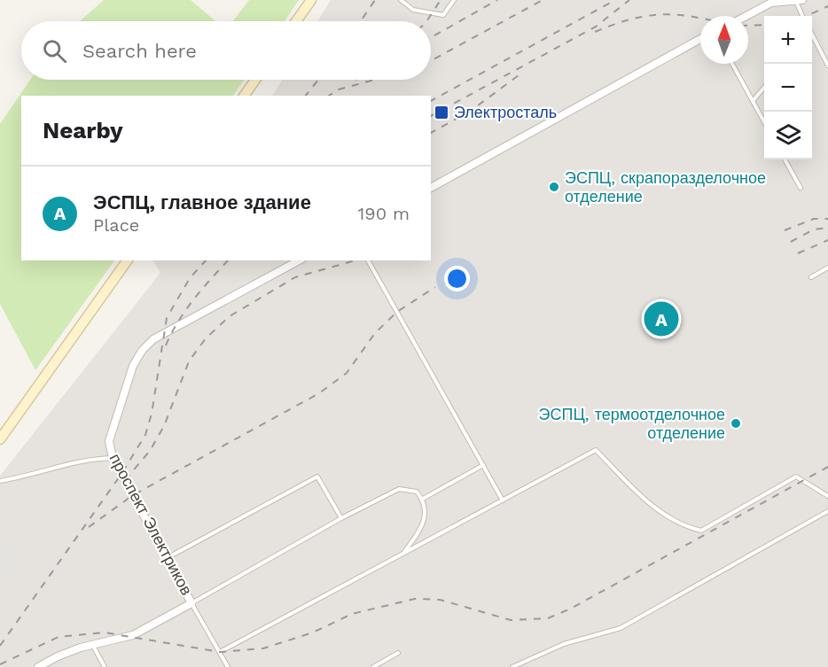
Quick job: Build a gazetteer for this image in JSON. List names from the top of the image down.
{
  "streets": {
    "street": ["проспект Электриков"]
  },
  "places": {
    "transit": ["Электросталь"],
    "other": ["ЭСПЦ, скрапоразделочное отделение", "ЭСПЦ, термоотделочное отделение"]
  },
  "north": "top",
  "page": {
    "map_buttons": ["+", "−"],
    "search": "Search here",
    "heading": "Nearby",
    "list": [
      {
        "mark": "A",
        "name": "ЭСПЦ, главное здание",
        "note": "Place",
        "value": "190 m"
      }
    ],
    "pins": "A"
  }
}
